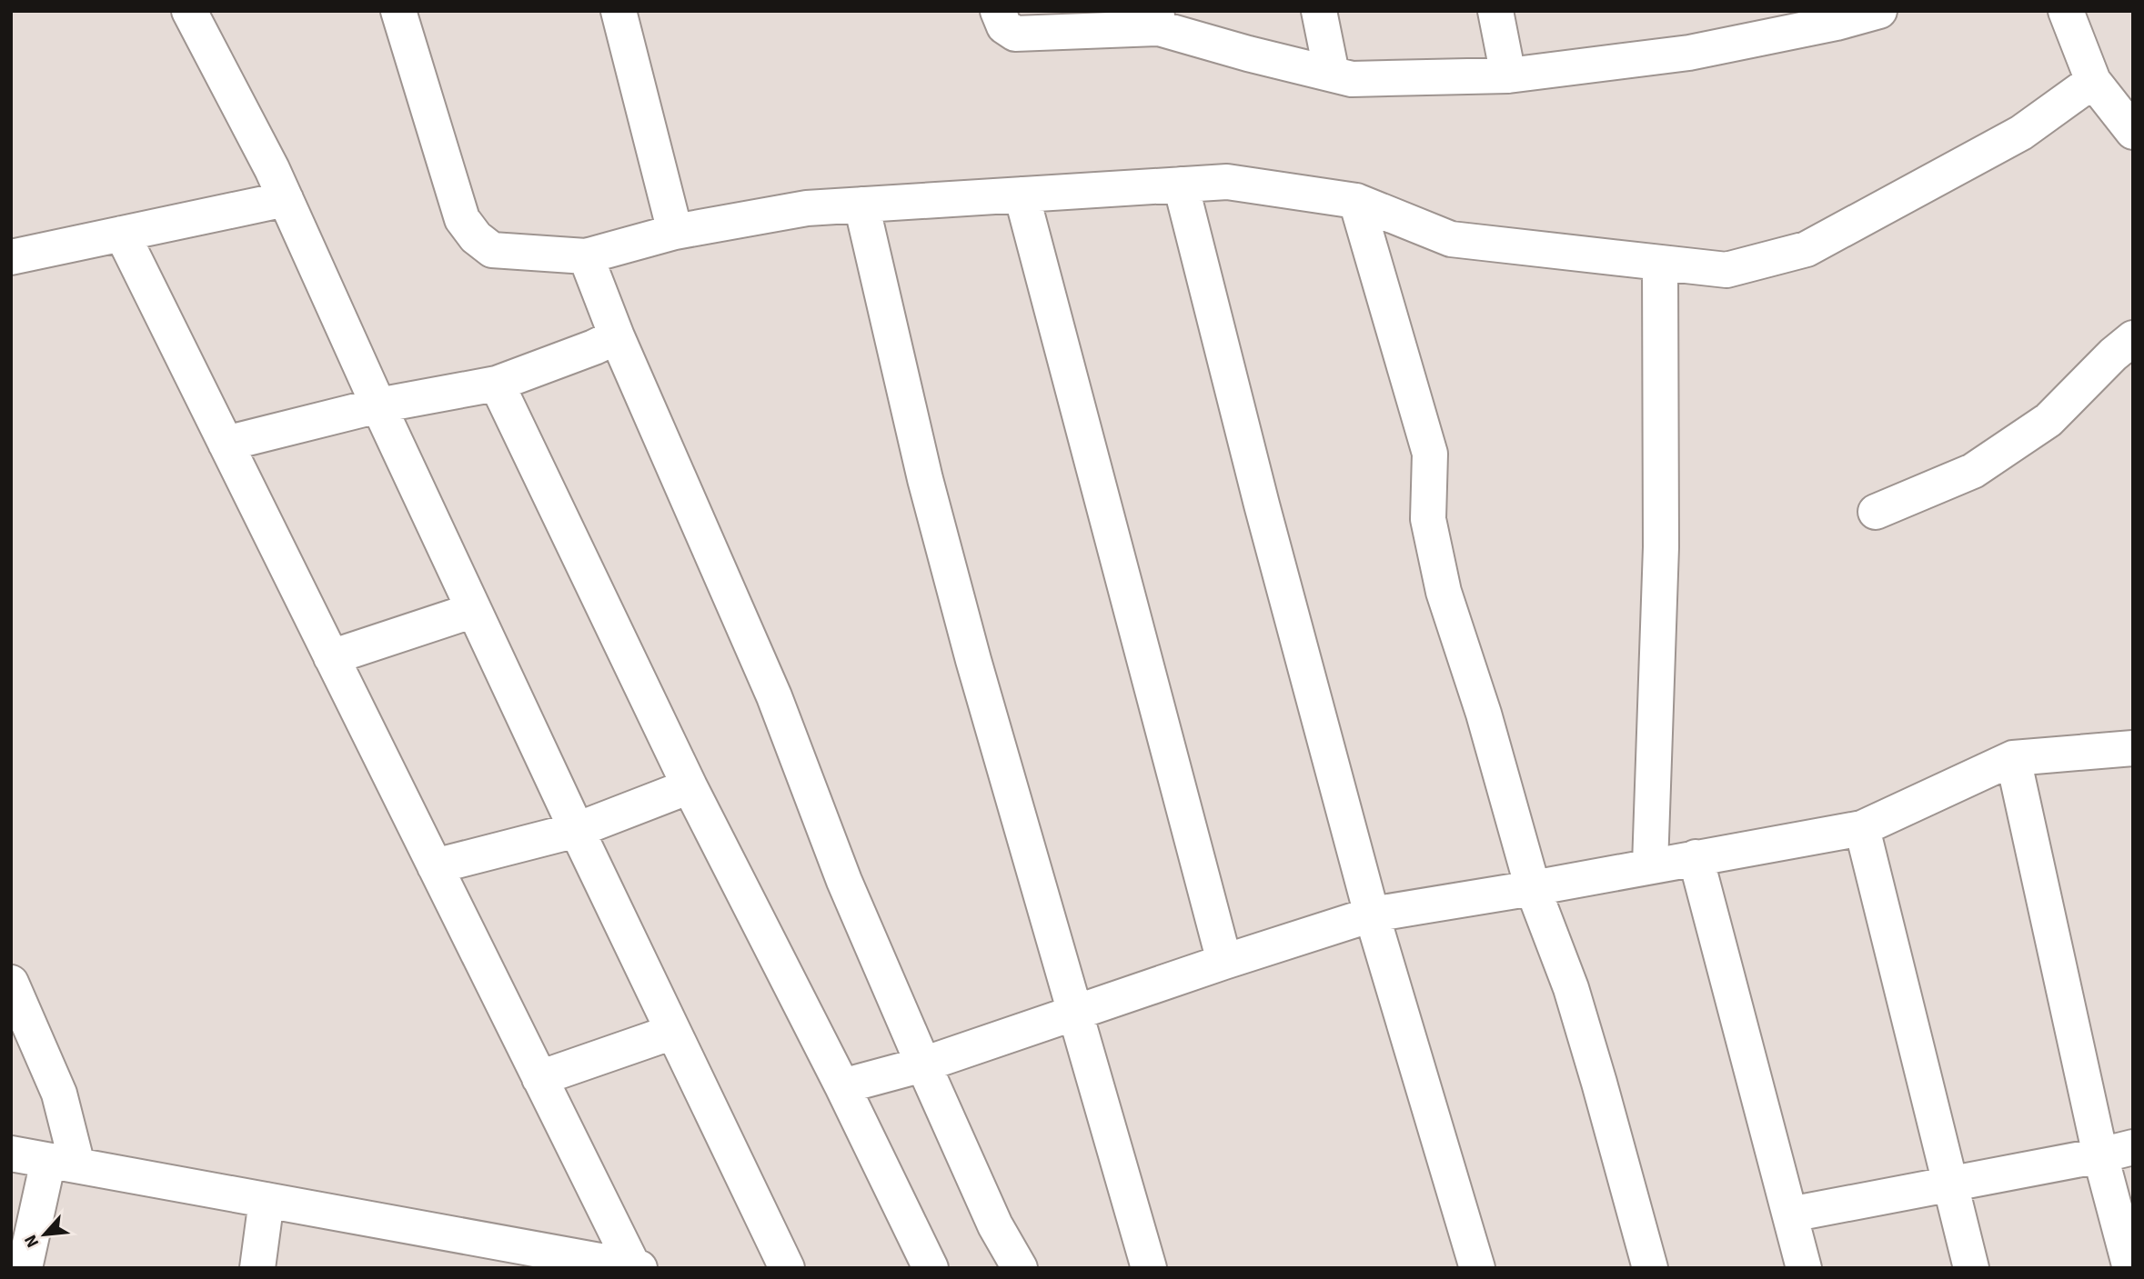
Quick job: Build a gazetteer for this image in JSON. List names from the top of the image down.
{
  "north": "bottom left"
}
